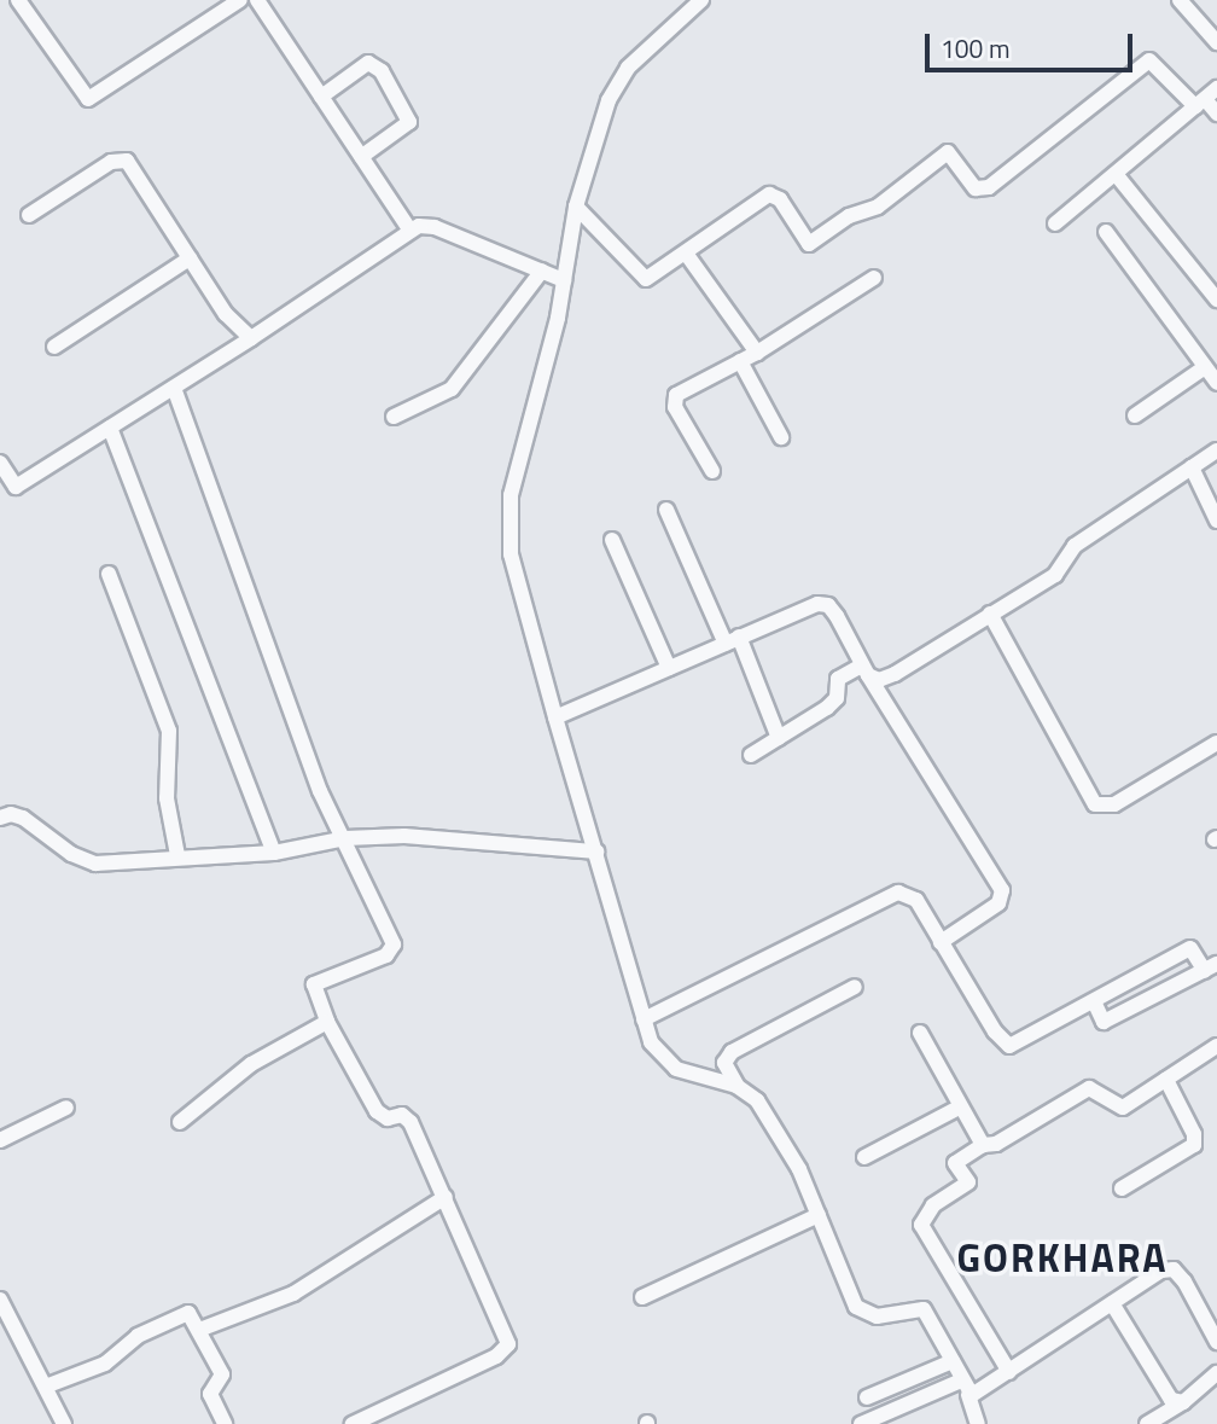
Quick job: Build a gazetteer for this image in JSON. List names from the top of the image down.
{
  "districts": ["GORKHARA"],
  "scale_bar": "100 m"
}
